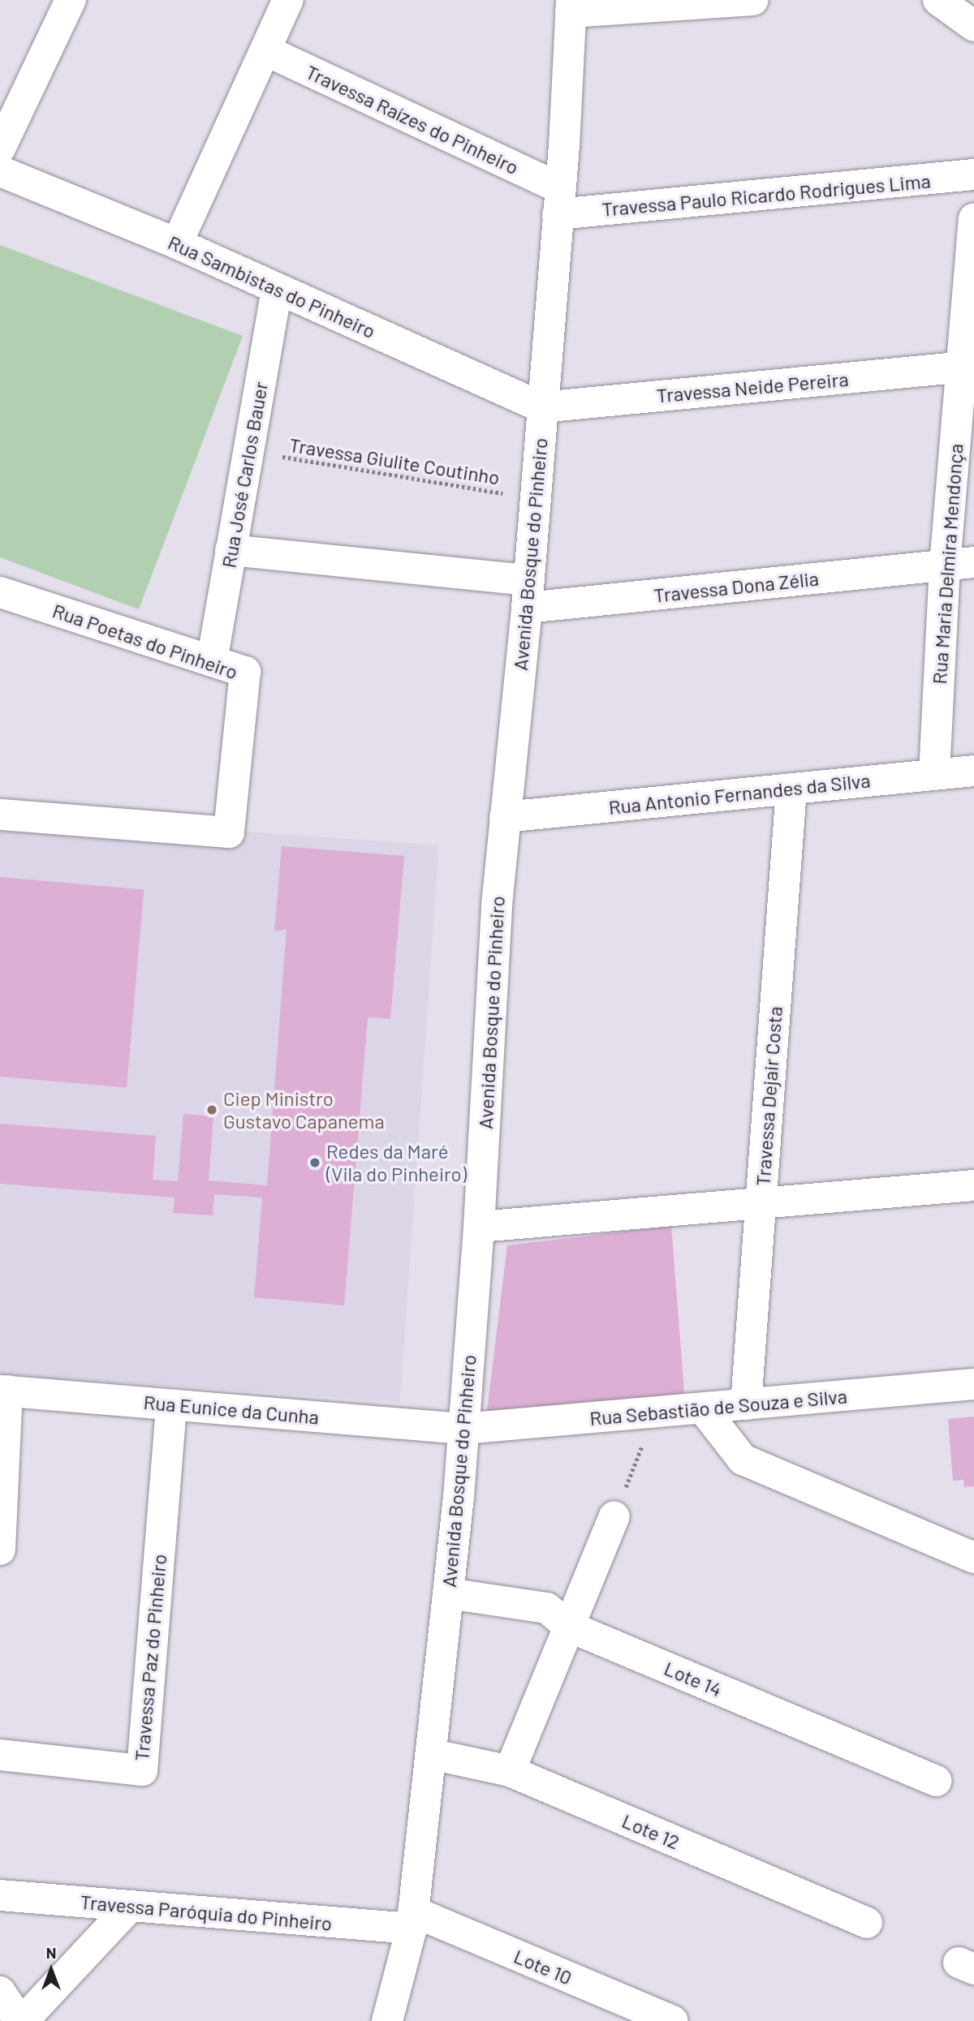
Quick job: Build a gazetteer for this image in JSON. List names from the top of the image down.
{
  "streets": {
    "street": [
      "Travessa Raízes do Pinheiro",
      "Travessa Paulo Ricardo Rodrigues Lima",
      "Rua Sambistas do Pinheiro",
      "Travessa Neide Pereira",
      "Rua José Carlos Bauer",
      "Avenida Bosque do Pinheiro",
      "Rua Maria Delmira Mendonça",
      "Travessa Dona Zélia",
      "Rua Poetas do Pinheiro",
      "Rua Antonio Fernandes da Silva",
      "Travessa Dejair Costa",
      "Rua Sebastião de Souza e Silva",
      "Rua Eunice da Cunha",
      "Travessa Paz do Pinheiro",
      "Lote 14",
      "Lote 12",
      "Travessa Paróquia do Pinheiro",
      "Lote 10"
    ],
    "path": ["Travessa Giulite Coutinho"]
  },
  "crossings": [
    ["Travessa Raízes do Pinheiro", "Travessa Paulo Ricardo Rodrigues Lima"],
    ["Travessa Raízes do Pinheiro", "Avenida Bosque do Pinheiro"],
    ["Travessa Paulo Ricardo Rodrigues Lima", "Avenida Bosque do Pinheiro"],
    ["Rua Sambistas do Pinheiro", "Travessa Neide Pereira"],
    ["Rua Sambistas do Pinheiro", "Rua José Carlos Bauer"],
    ["Rua Sambistas do Pinheiro", "Avenida Bosque do Pinheiro"],
    ["Travessa Neide Pereira", "Avenida Bosque do Pinheiro"],
    ["Travessa Neide Pereira", "Rua Maria Delmira Mendonça"],
    ["Travessa Giulite Coutinho", "Rua José Carlos Bauer"],
    ["Travessa Giulite Coutinho", "Avenida Bosque do Pinheiro"],
    ["Rua José Carlos Bauer", "Travessa Dona Zélia"],
    ["Rua José Carlos Bauer", "Rua Poetas do Pinheiro"],
    ["Avenida Bosque do Pinheiro", "Travessa Dona Zélia"],
    ["Avenida Bosque do Pinheiro", "Rua Antonio Fernandes da Silva"],
    ["Avenida Bosque do Pinheiro", "Rua Sebastião de Souza e Silva"],
    ["Avenida Bosque do Pinheiro", "Rua Eunice da Cunha"],
    ["Avenida Bosque do Pinheiro", "Lote 14"],
    ["Avenida Bosque do Pinheiro", "Lote 12"],
    ["Avenida Bosque do Pinheiro", "Travessa Paróquia do Pinheiro"],
    ["Avenida Bosque do Pinheiro", "Lote 10"],
    ["Rua Maria Delmira Mendonça", "Travessa Dona Zélia"],
    ["Rua Maria Delmira Mendonça", "Rua Antonio Fernandes da Silva"],
    ["Rua Antonio Fernandes da Silva", "Travessa Dejair Costa"],
    ["Travessa Dejair Costa", "Rua Sebastião de Souza e Silva"],
    ["Rua Sebastião de Souza e Silva", "Rua Eunice da Cunha"],
    ["Rua Eunice da Cunha", "Travessa Paz do Pinheiro"],
    ["Travessa Paróquia do Pinheiro", "Lote 10"]
  ],
  "places": ["Ciep Ministro Gustavo Capanema", "Redes da Maré (Vila do Pinheiro)"],
  "north": "top"
}
